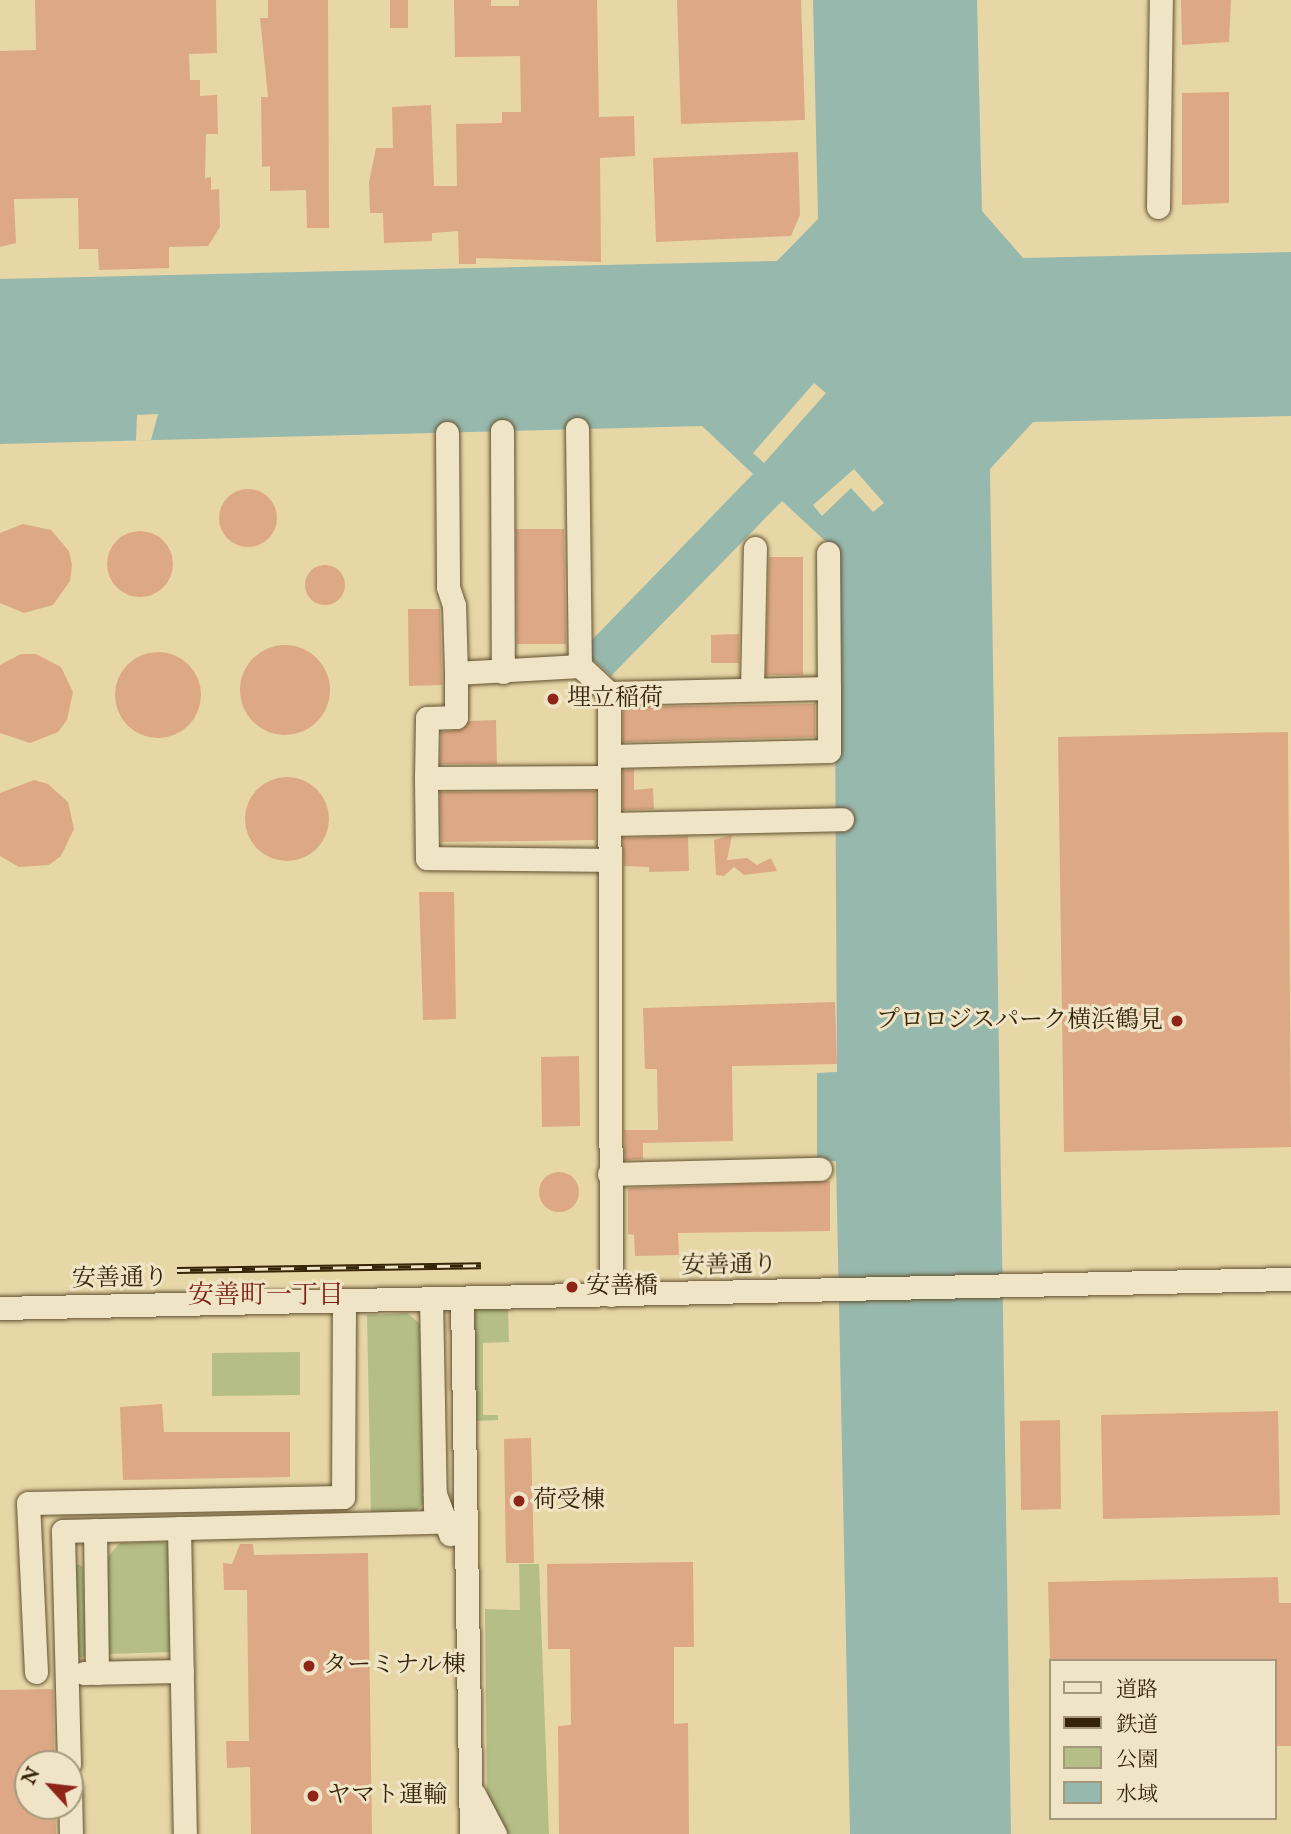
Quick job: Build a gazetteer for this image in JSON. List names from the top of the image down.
{
  "streets": {
    "street": ["安善通り"]
  },
  "districts": ["安善町一丁目"],
  "places": [
    "埋立稲荷",
    "プロロジスパーク横浜鶴見",
    "安善橋",
    "荷受棟",
    "ターミナル棟",
    "ヤマト運輸"
  ],
  "legend": [
    "道路",
    "鉄道",
    "公園",
    "水域"
  ],
  "north": "top left"
}
